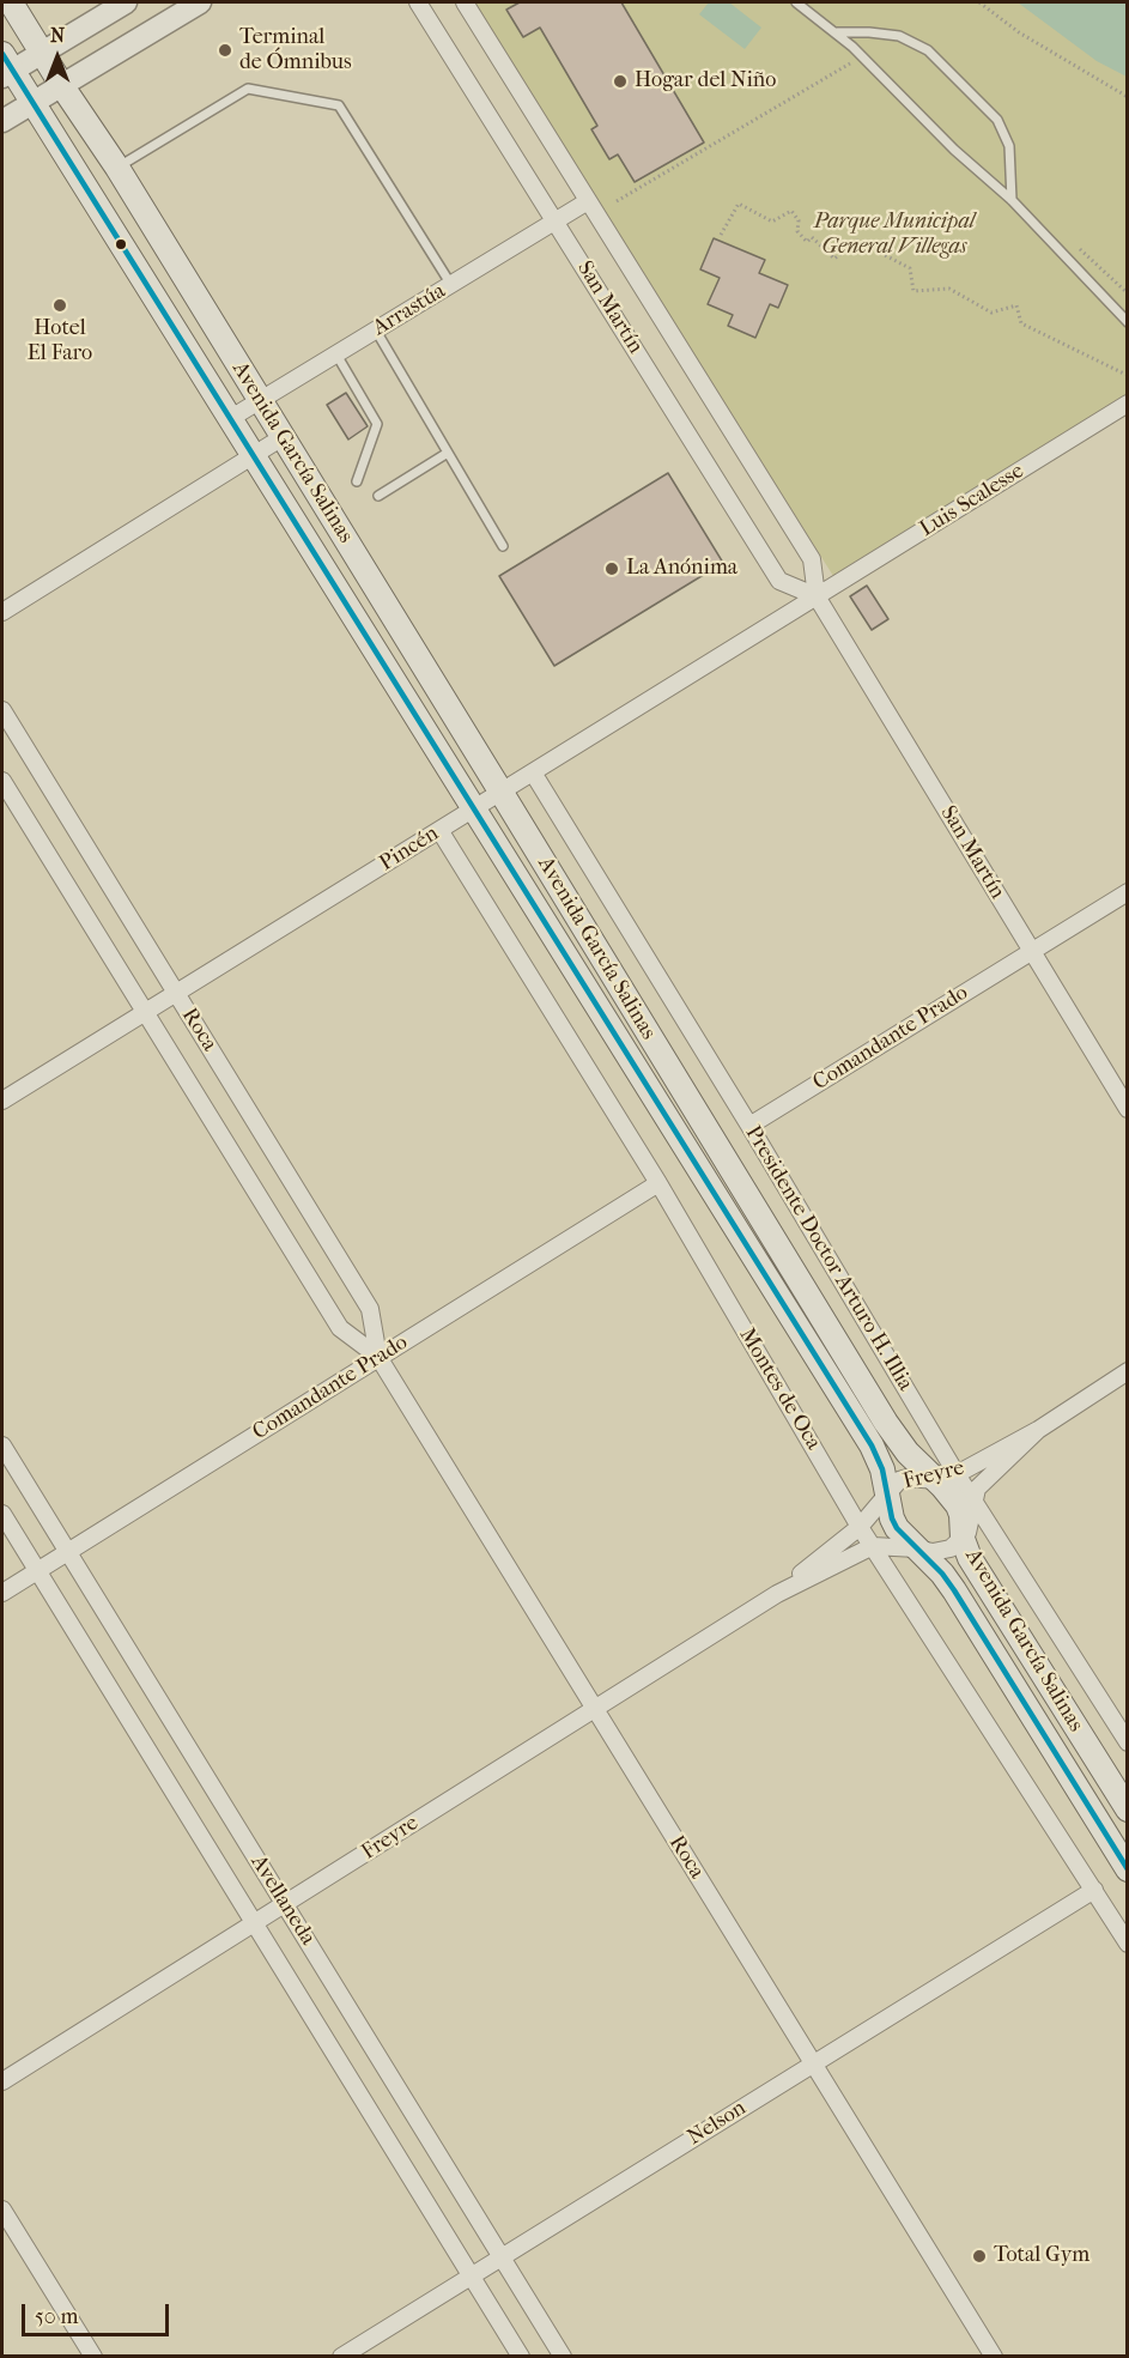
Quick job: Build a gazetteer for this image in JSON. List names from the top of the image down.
{
  "streets": {
    "main road": ["Avenida García Salinas"],
    "street": [
      "San Martín",
      "Arrastúa",
      "Luis Scalesse",
      "Pincén",
      "Roca",
      "Comandante Prado",
      "Presidente Doctor Arturo H. Illia",
      "Montes de Oca",
      "Freyre",
      "Avellaneda",
      "Nelson"
    ]
  },
  "crossings": [
    ["San Martín", "Arrastúa"],
    ["San Martín", "Luis Scalesse"],
    ["San Martín", "Pincén"],
    ["San Martín", "Comandante Prado"],
    ["Arrastúa", "Avenida García Salinas"],
    ["Avenida García Salinas", "Pincén"],
    ["Avenida García Salinas", "Presidente Doctor Arturo H. Illia"],
    ["Avenida García Salinas", "Freyre"],
    ["Luis Scalesse", "Pincén"],
    ["Pincén", "Roca"],
    ["Pincén", "Presidente Doctor Arturo H. Illia"],
    ["Pincén", "Montes de Oca"],
    ["Roca", "Comandante Prado"],
    ["Roca", "Freyre"],
    ["Roca", "Nelson"],
    ["Comandante Prado", "Presidente Doctor Arturo H. Illia"],
    ["Comandante Prado", "Montes de Oca"],
    ["Comandante Prado", "Avellaneda"],
    ["Presidente Doctor Arturo H. Illia", "Freyre"],
    ["Montes de Oca", "Freyre"],
    ["Montes de Oca", "Nelson"],
    ["Freyre", "Avellaneda"],
    ["Avellaneda", "Nelson"]
  ],
  "parks": ["Parque Municipal General Villegas"],
  "places": [
    "Terminal de Ómnibus",
    "Hogar del Niño",
    "Hotel El Faro",
    "La Anónima",
    "Total Gym"
  ],
  "scale_bar": "50 m",
  "north": "top"
}
